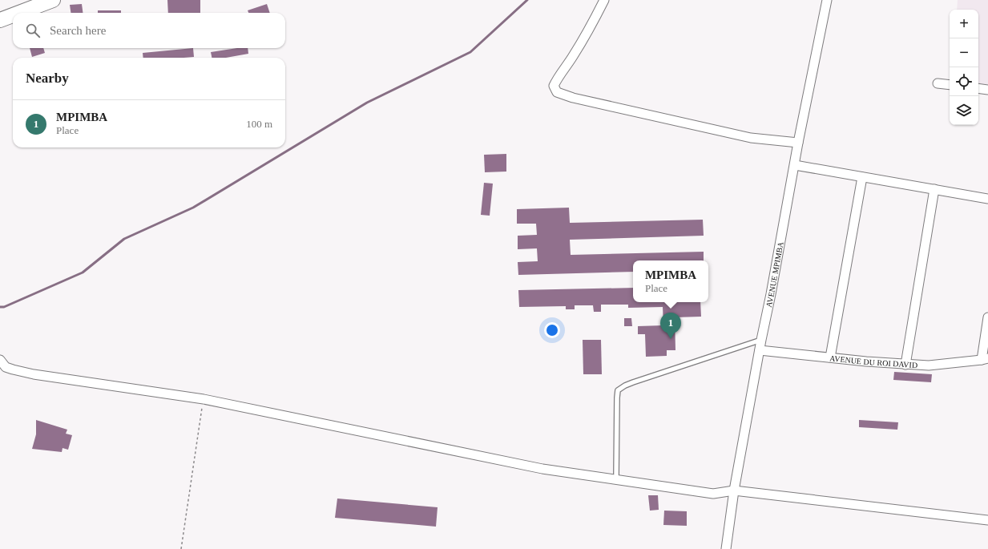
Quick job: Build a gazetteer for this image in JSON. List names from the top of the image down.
{
  "streets": {
    "street": ["AVENUE MPIMBA", "AVENUE DU ROI DAVID"]
  },
  "crossings": [
    ["AVENUE MPIMBA", "AVENUE DU ROI DAVID"]
  ],
  "page": {
    "map_buttons": ["+", "−"],
    "search": "Search here",
    "heading": "Nearby",
    "list": [
      {
        "mark": "1",
        "name": "MPIMBA",
        "note": "Place",
        "value": "100 m"
      }
    ],
    "popup": ["MPIMBA", "Place"],
    "pins": "1"
  }
}
